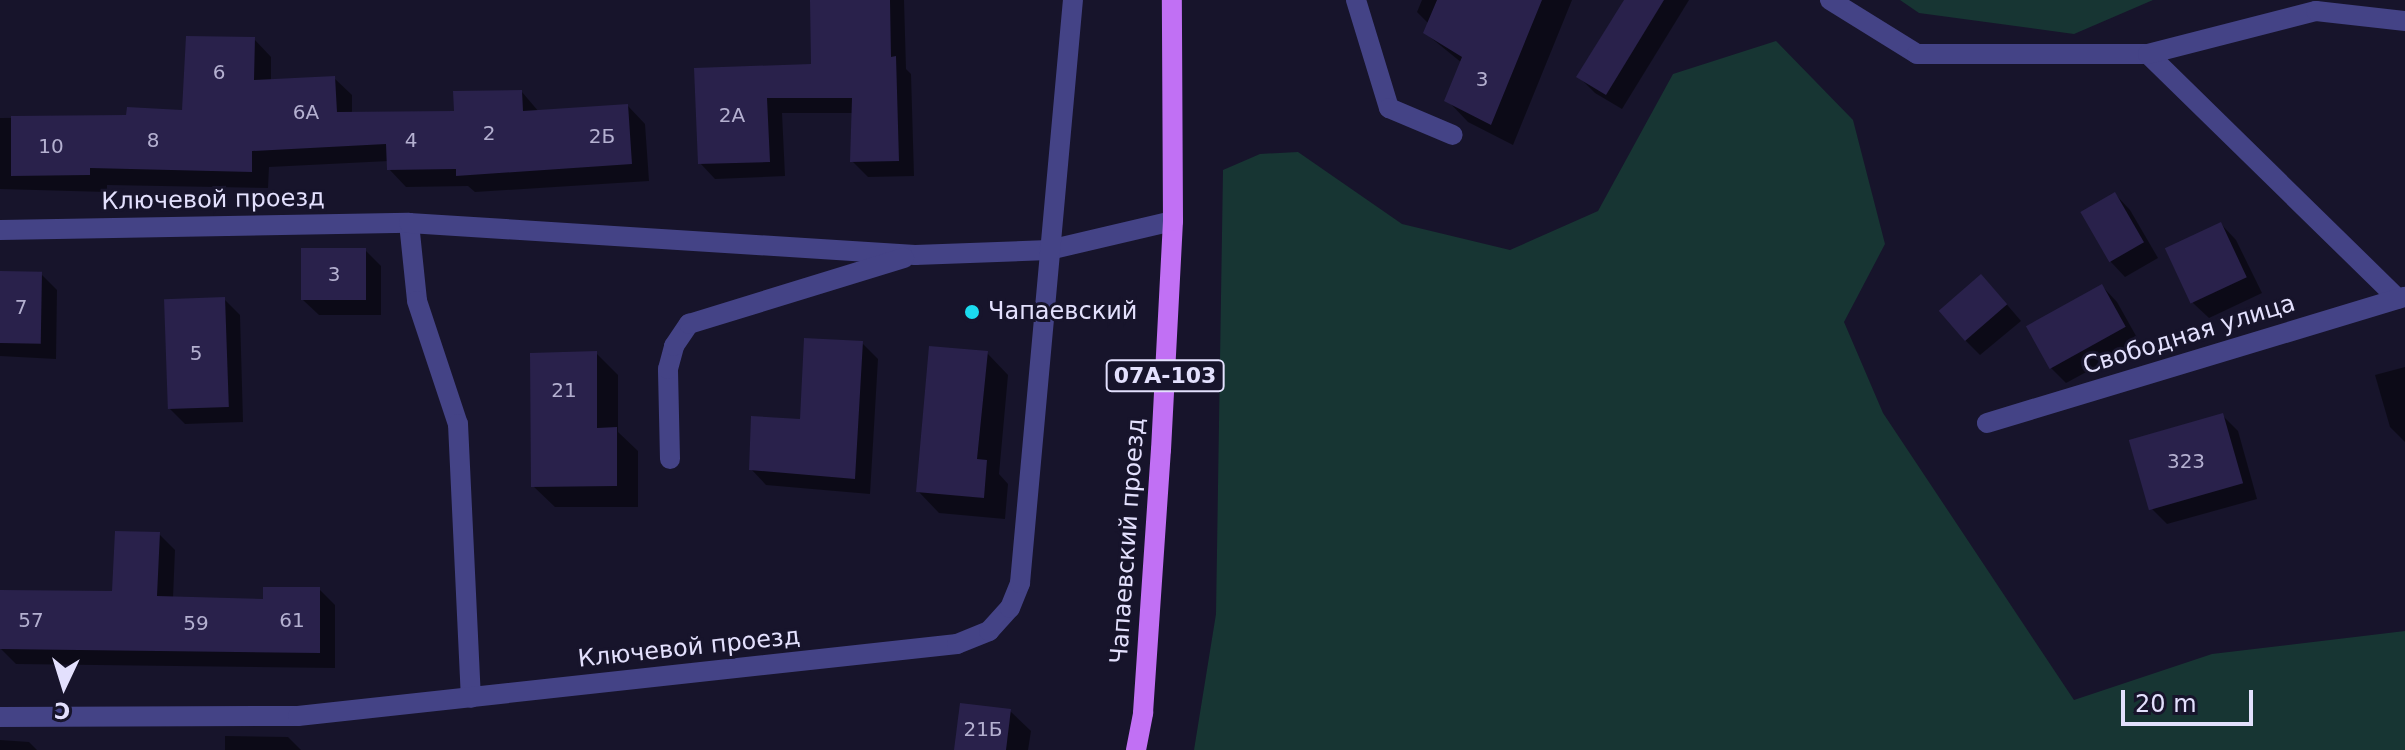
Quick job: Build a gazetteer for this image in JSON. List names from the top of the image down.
{
  "streets": {
    "main road": ["07А-103", "Чапаевский проезд"],
    "street": ["Ключевой проезд", "Свободная улица"]
  },
  "crossings": [
    ["Ключевой проезд", "Чапаевский проезд"]
  ],
  "places": ["Чапаевский"],
  "house_numbers": [
    "6",
    "3",
    "6А",
    "2А",
    "2",
    "2Б",
    "8",
    "4",
    "10",
    "3",
    "7",
    "5",
    "21",
    "323",
    "57",
    "61",
    "59",
    "21Б"
  ],
  "scale_bar": "20 m",
  "north": "bottom"
}
